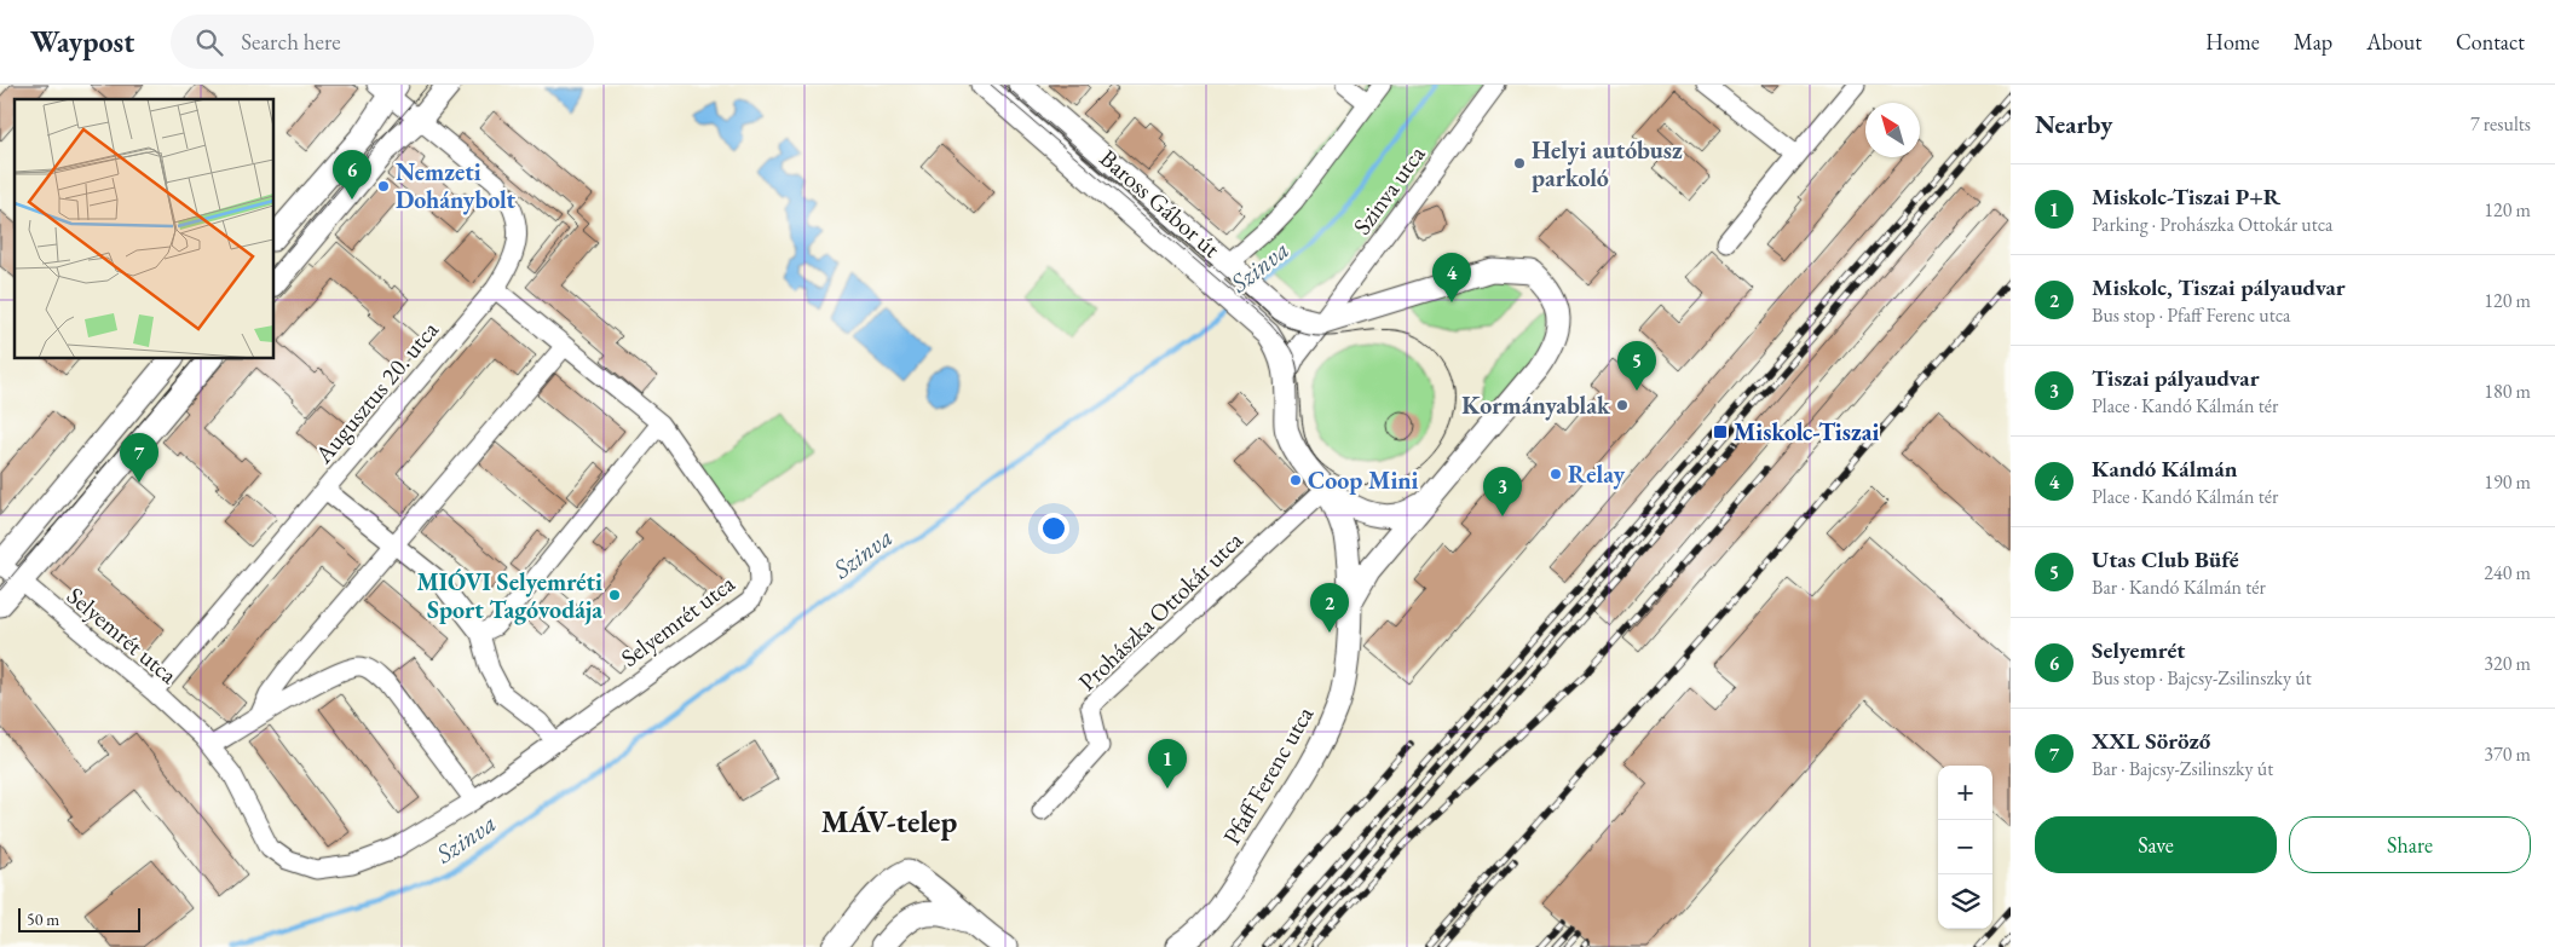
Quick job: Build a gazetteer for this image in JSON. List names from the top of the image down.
{
  "streets": {
    "street": [
      "Szinva utca",
      "Baross Gábor út",
      "Augusztus 20. utca",
      "Prohászka Ottokár utca",
      "Selyemrét utca",
      "Pfaff Ferenc utca"
    ]
  },
  "crossings": [
    ["Szinva utca", "Baross Gábor út"],
    ["Augusztus 20. utca", "Selyemrét utca"],
    ["Prohászka Ottokár utca", "Pfaff Ferenc utca"]
  ],
  "districts": ["MÁV-telep"],
  "water": ["Szinva"],
  "places": {
    "other": [
      "Helyi autóbusz parkoló",
      "Nemzeti Dohánybolt",
      "Kormányablak",
      "Relay",
      "Coop Mini",
      "MIÓVI Selyemréti Sport Tagóvodája"
    ],
    "transit": ["Miskolc-Tiszai"]
  },
  "scale_bar": "50 m",
  "north": "top left",
  "page": {
    "header": "Waypost",
    "search": "Search here",
    "nav": [
      "Home",
      "Map",
      "About",
      "Contact"
    ],
    "heading": ["Nearby", "7 results"],
    "pins": [
      "6",
      "4",
      "5",
      "7",
      "3",
      "2",
      "1"
    ],
    "list": [
      {
        "mark": "1",
        "name": "Miskolc-Tiszai P+R",
        "note": "Parking · Prohászka Ottokár utca",
        "value": "120 m"
      },
      {
        "mark": "2",
        "name": "Miskolc, Tiszai pályaudvar",
        "note": "Bus stop · Pfaff Ferenc utca",
        "value": "120 m"
      },
      {
        "mark": "3",
        "name": "Tiszai pályaudvar",
        "note": "Place · Kandó Kálmán tér",
        "value": "180 m"
      },
      {
        "mark": "4",
        "name": "Kandó Kálmán",
        "note": "Place · Kandó Kálmán tér",
        "value": "190 m"
      },
      {
        "mark": "5",
        "name": "Utas Club Büfé",
        "note": "Bar · Kandó Kálmán tér",
        "value": "240 m"
      },
      {
        "mark": "6",
        "name": "Selyemrét",
        "note": "Bus stop · Bajcsy-Zsilinszky út",
        "value": "320 m"
      },
      {
        "mark": "7",
        "name": "XXL Söröző",
        "note": "Bar · Bajcsy-Zsilinszky út",
        "value": "370 m"
      }
    ],
    "map_buttons": ["+", "−"],
    "buttons": ["Save", "Share"],
    "scale": "50 m"
  }
}
